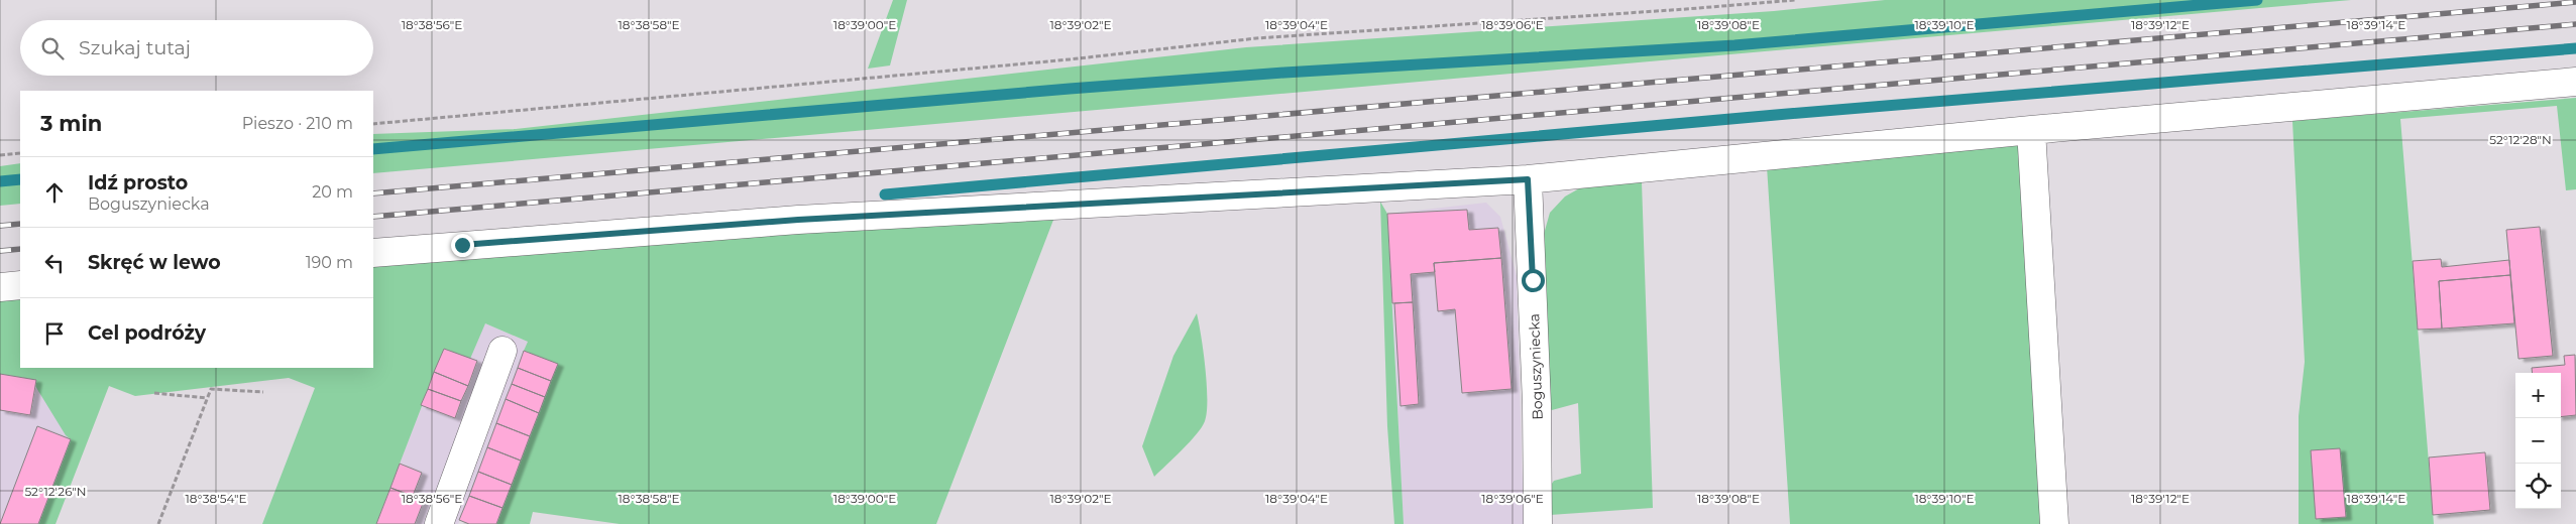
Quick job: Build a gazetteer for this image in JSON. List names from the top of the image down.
{
  "streets": {
    "street": ["Boguszyniecka"]
  },
  "page": {
    "search": "Szukaj tutaj",
    "heading": ["3 min", "Pieszo · 210 m"],
    "list": [
      ["Idź prosto", "Boguszyniecka", "20 m"],
      ["Skręć w lewo", "190 m"],
      "Cel podróży"
    ],
    "map_buttons": ["+", "−"]
  },
  "coordinates": [
    "18°38'56\"E",
    "18°38'58\"E",
    "18°39'00\"E",
    "18°39'02\"E",
    "18°39'04\"E",
    "18°39'06\"E",
    "18°39'08\"E",
    "18°39'10\"E",
    "18°39'12\"E",
    "18°39'14\"E",
    "52°12'28\"N",
    "52°12'26\"N",
    "18°38'54\"E"
  ]
}
